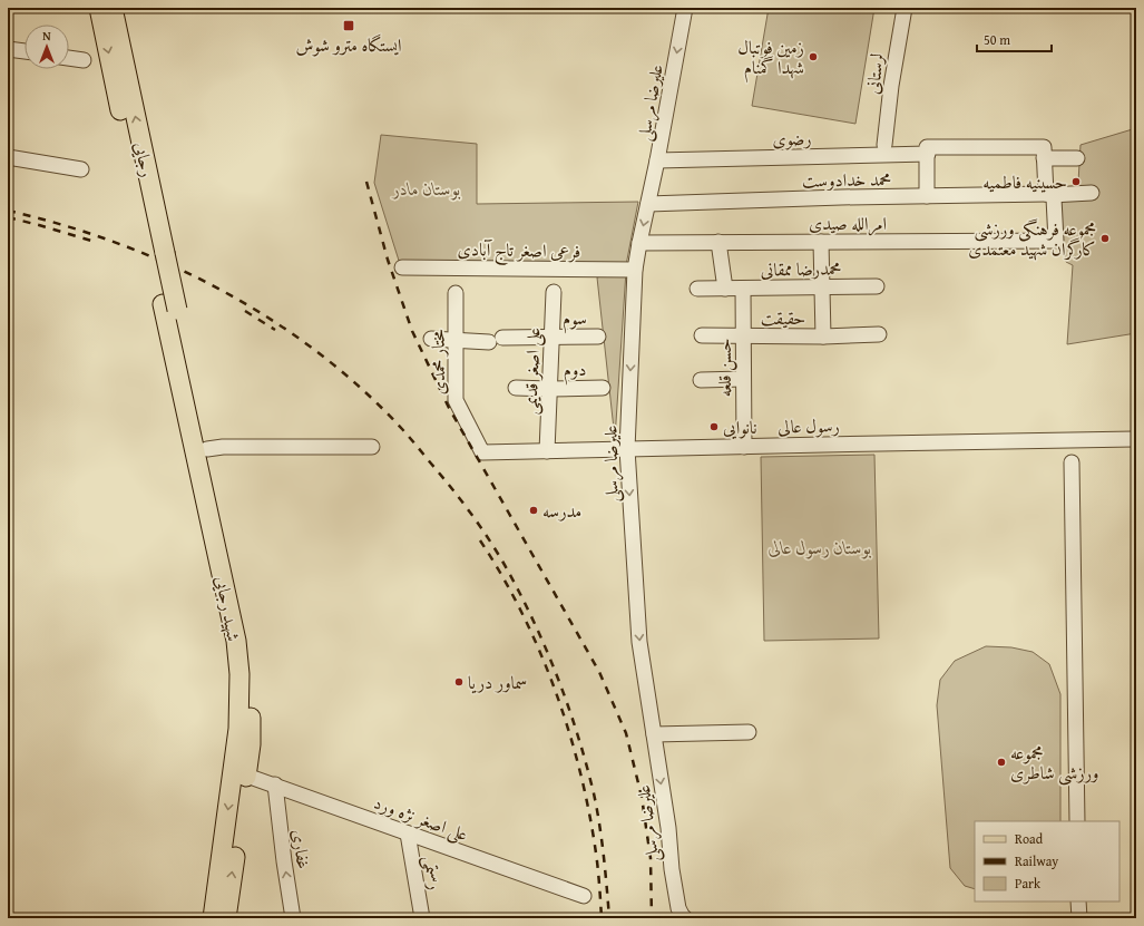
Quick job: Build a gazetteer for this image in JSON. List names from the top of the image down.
{
  "streets": {
    "main road": ["رجایی", "شهید رجایی"],
    "street": [
      "لرستانی",
      "علیرضا مرسلی",
      "رضوی",
      "محمد خدادوست",
      "امرالله صیدی",
      "فرعی اصغر تاج آبادی",
      "محمدرضا ممقانی",
      "سوم",
      "حقیقت",
      "مختار محمدی",
      "حسن قلعه",
      "دوم",
      "علی اصغر قدیمی",
      "رسول عالی",
      "علی اصغر نژه ورد",
      "غفاری",
      "رستمی"
    ]
  },
  "crossings": [
    ["علیرضا مرسلی", "رضوی"],
    ["علیرضا مرسلی", "محمد خدادوست"],
    ["علیرضا مرسلی", "امرالله صیدی"],
    ["علیرضا مرسلی", "فرعی اصغر تاج آبادی"],
    ["علیرضا مرسلی", "رسول عالی"],
    ["رجایی", "شهید رجایی"],
    ["محمد خدادوست", "امرالله صیدی"],
    ["محمدرضا ممقانی", "حسن قلعه"],
    ["سوم", "مختار محمدی"],
    ["سوم", "علی اصغر قدیمی"],
    ["حقیقت", "حسن قلعه"],
    ["مختار محمدی", "رسول عالی"],
    ["حسن قلعه", "رسول عالی"],
    ["دوم", "علی اصغر قدیمی"],
    ["علی اصغر قدیمی", "رسول عالی"],
    ["شهید رجایی", "علی اصغر نژه ورد"],
    ["علی اصغر نژه ورد", "غفاری"],
    ["علی اصغر نژه ورد", "رستمی"]
  ],
  "one_way": ["علیرضا مرسلی", "غفاری"],
  "parks": ["بوستان مادر", "بوستان رسول عالی"],
  "places": {
    "transit": ["ایستگاه مترو شوش"],
    "other": [
      "زمین فوتبال شهدا گمنام",
      "حسینیه فاطمیه",
      "مجموعه فرهنگی ورزشی کارگران شهید معتمدی",
      "نانوایی",
      "مدرسه",
      "سماور دریا",
      "مجموعه ورزشی شاطری"
    ]
  },
  "legend": ["Road", "Railway", "Park"],
  "scale_bar": "50 m",
  "north": "top"
}
